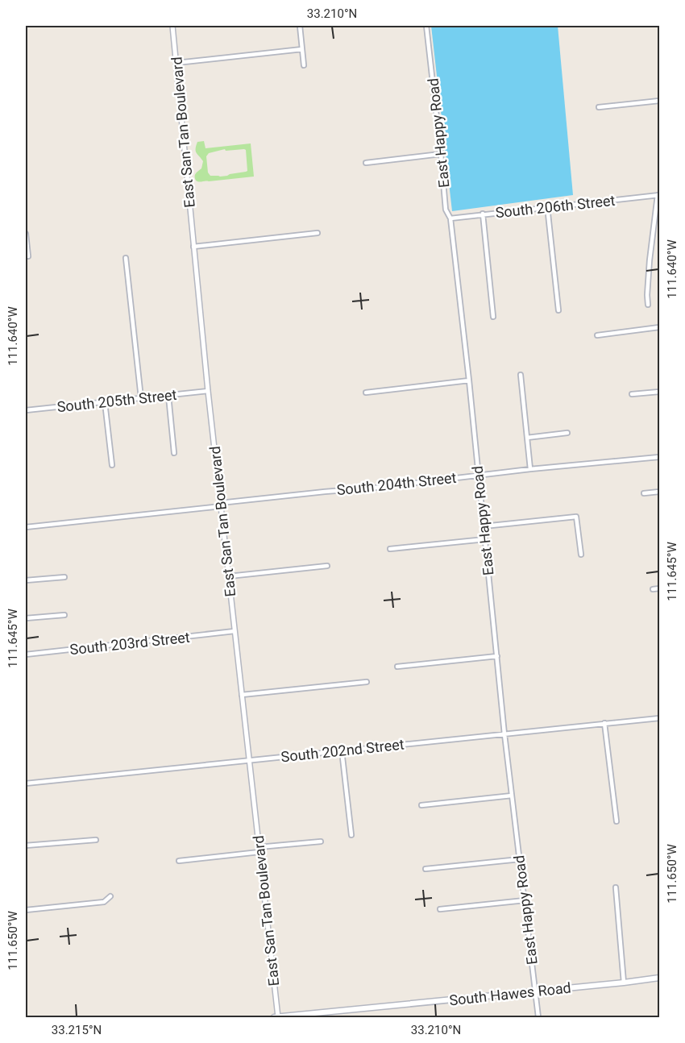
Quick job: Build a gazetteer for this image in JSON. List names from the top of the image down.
{
  "streets": {
    "main road": ["South Hawes Road"],
    "street": [
      "East San Tan Boulevard",
      "East Happy Road",
      "South 206th Street",
      "South 205th Street",
      "South 204th Street",
      "South 203rd Street",
      "South 202nd Street"
    ]
  },
  "crossings": [
    ["East San Tan Boulevard", "South 205th Street"],
    ["East San Tan Boulevard", "South 204th Street"],
    ["East San Tan Boulevard", "South 203rd Street"],
    ["East San Tan Boulevard", "South 202nd Street"],
    ["East San Tan Boulevard", "South Hawes Road"],
    ["East Happy Road", "South 206th Street"],
    ["East Happy Road", "South 204th Street"],
    ["East Happy Road", "South 202nd Street"],
    ["East Happy Road", "South Hawes Road"]
  ],
  "coordinates": [
    "33.210°N",
    "111.640°W",
    "111.645°W",
    "111.650°W",
    "33.215°N"
  ]
}
